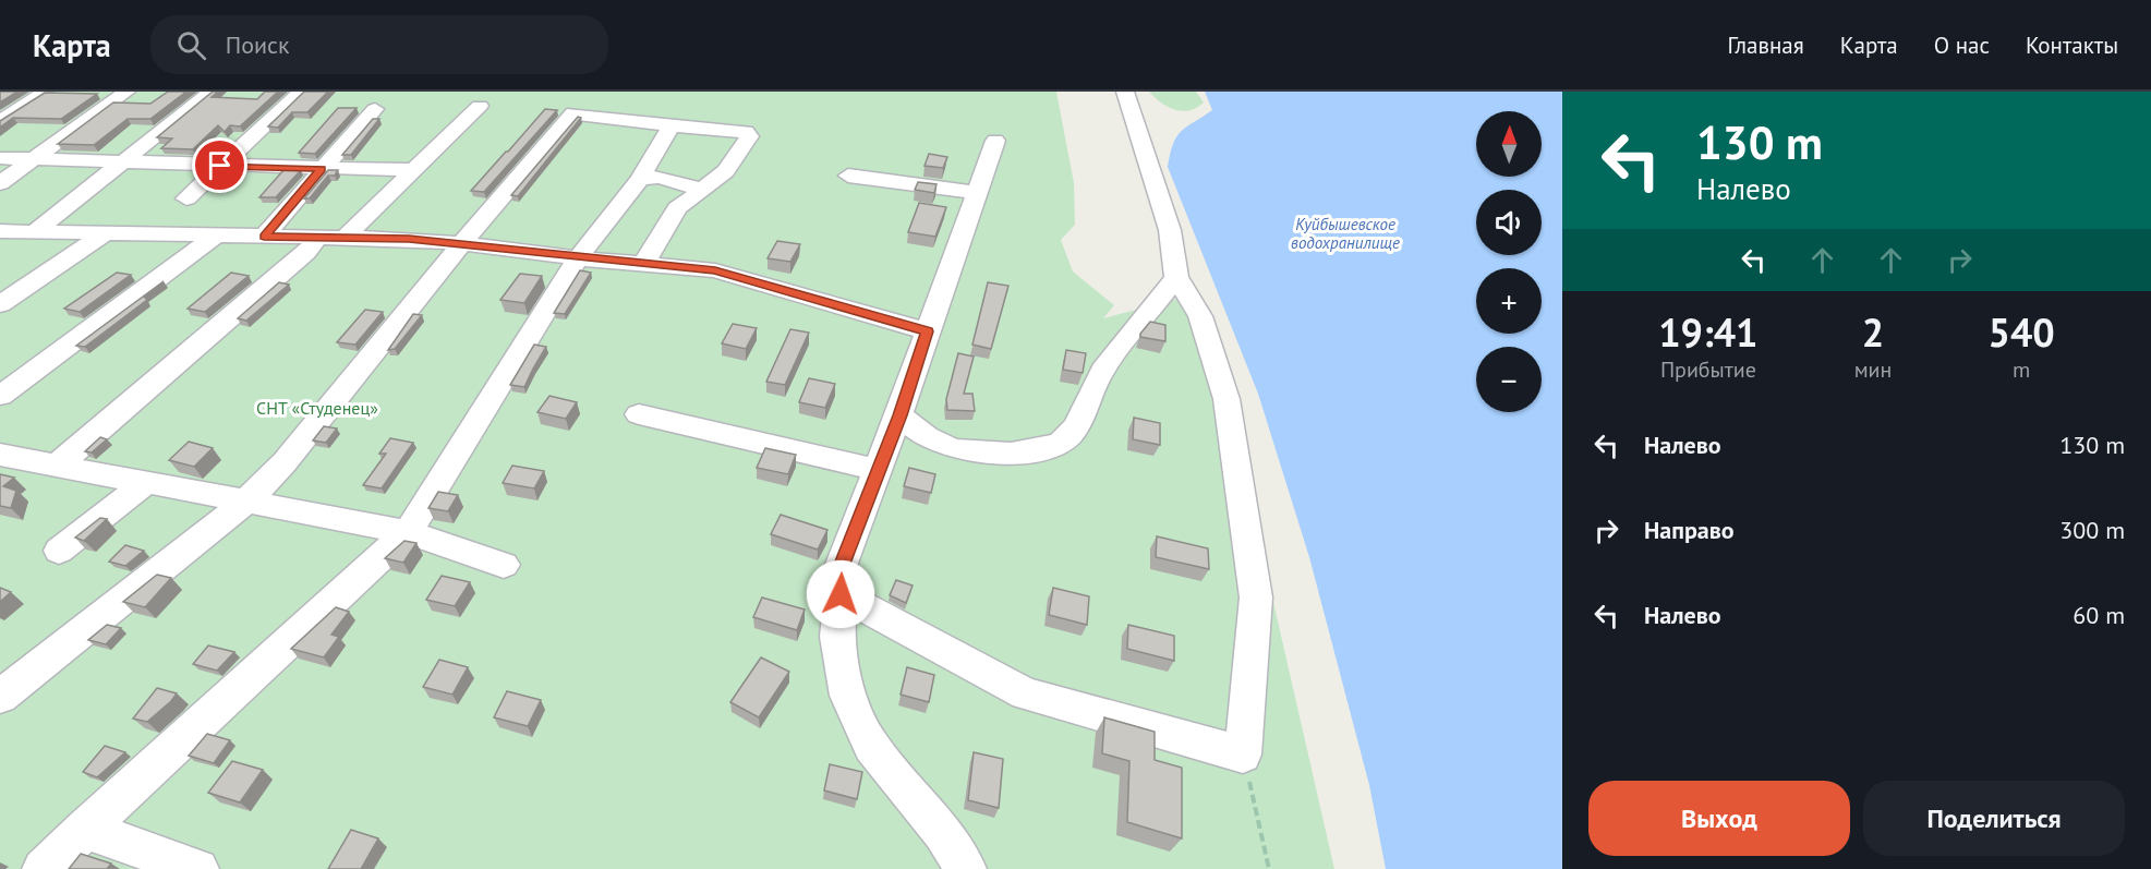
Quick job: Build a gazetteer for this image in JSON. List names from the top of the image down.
{
  "water": ["Куйбышевское водохранилище"],
  "parks": ["СНТ «Студенец»"],
  "north": "top",
  "page": {
    "header": "Карта",
    "search": "Поиск",
    "nav": [
      "Главная",
      "Карта",
      "О нас",
      "Контакты"
    ],
    "turn": ["130 m", "Налево"],
    "map_buttons": ["+", "−"],
    "eta": [
      "19:41",
      "Прибытие",
      "2",
      "мин",
      "540",
      "m"
    ],
    "list": [
      {
        "name": "Налево",
        "value": "130 m"
      },
      {
        "name": "Направо",
        "value": "300 m"
      },
      {
        "name": "Налево",
        "value": "60 m"
      }
    ],
    "buttons": ["Выход", "Поделиться"]
  }
}
